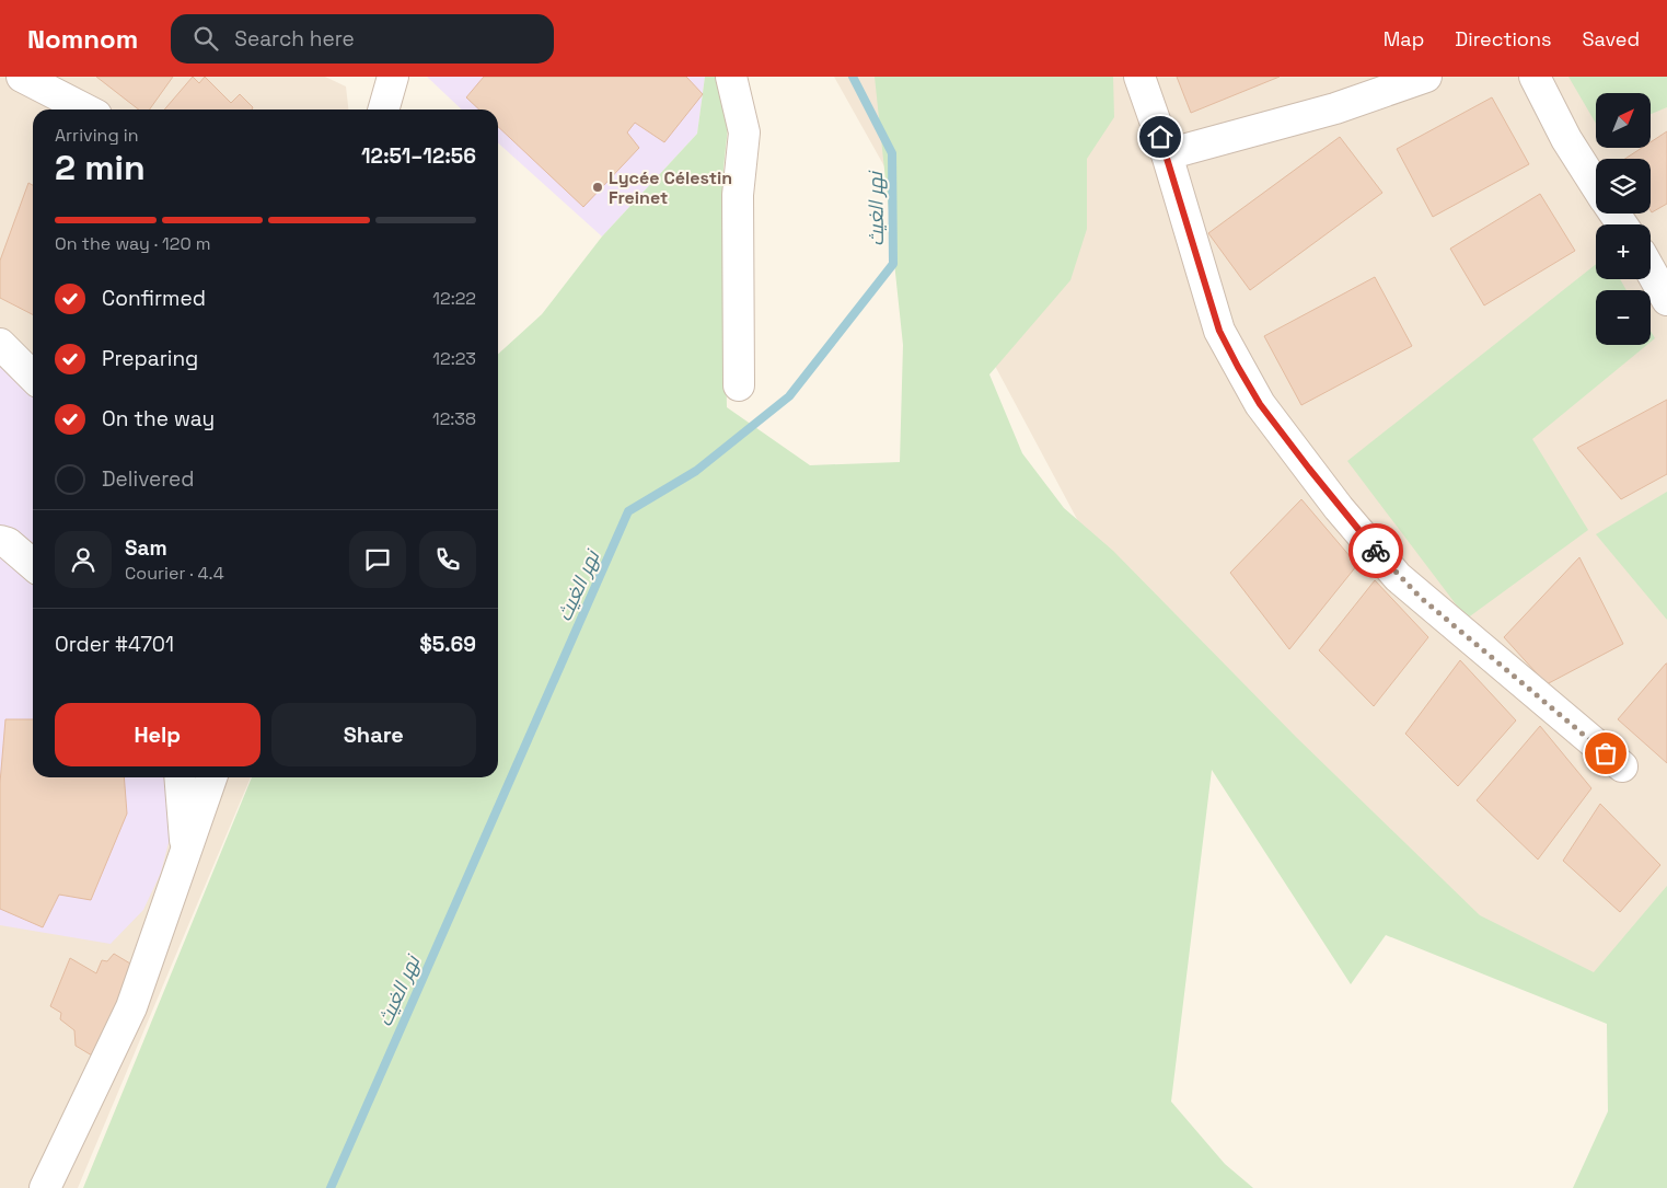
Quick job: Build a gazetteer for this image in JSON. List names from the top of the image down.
{
  "water": ["نهر الغيث"],
  "places": ["Lycée Célestin Freinet"],
  "north": "top right",
  "page": {
    "header": "Nomnom",
    "search": "Search here",
    "nav": ["Map", "Directions", "Saved"],
    "map_buttons": ["+", "−"],
    "heading": ["2 min", "Arriving in", "12:51–12:56"],
    "panel": [
      "Sam",
      "Courier · 4.4",
      "Order #4701",
      "$5.69"
    ],
    "bar": "On the way · 120 m",
    "list": [
      ["Confirmed", "12:22"],
      ["Preparing", "12:23"],
      ["On the way", "12:38"],
      "Delivered"
    ],
    "buttons": ["Help", "Share"]
  }
}
